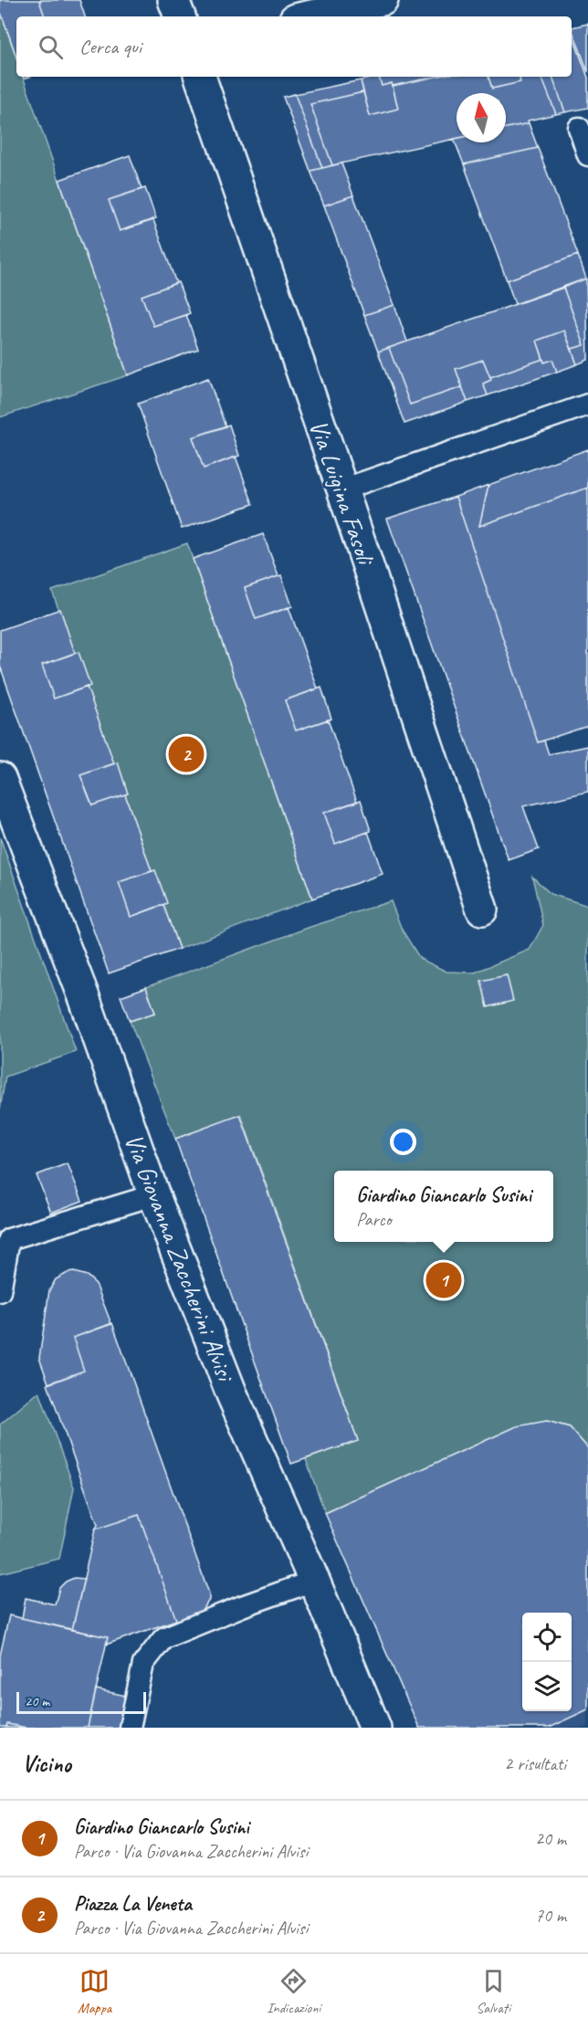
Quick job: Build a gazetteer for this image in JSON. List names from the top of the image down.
{
  "streets": {
    "street": ["Via Luigina Fasoli", "Via Giovanna Zaccherini Alvisi"]
  },
  "scale_bar": "20 m",
  "north": "top",
  "page": {
    "search": "Cerca qui",
    "pins": ["2", "1"],
    "popup": ["Giardino Giancarlo Susini", "Parco"],
    "scale": "20 m",
    "heading": ["Vicino", "2 risultati"],
    "list": [
      {
        "mark": "1",
        "name": "Giardino Giancarlo Susini",
        "note": "Parco · Via Giovanna Zaccherini Alvisi",
        "value": "20 m"
      },
      {
        "mark": "2",
        "name": "Piazza La Veneta",
        "note": "Parco · Via Giovanna Zaccherini Alvisi",
        "value": "70 m"
      }
    ],
    "nav": ["Mappa", "Indicazioni", "Salvati"]
  }
}
